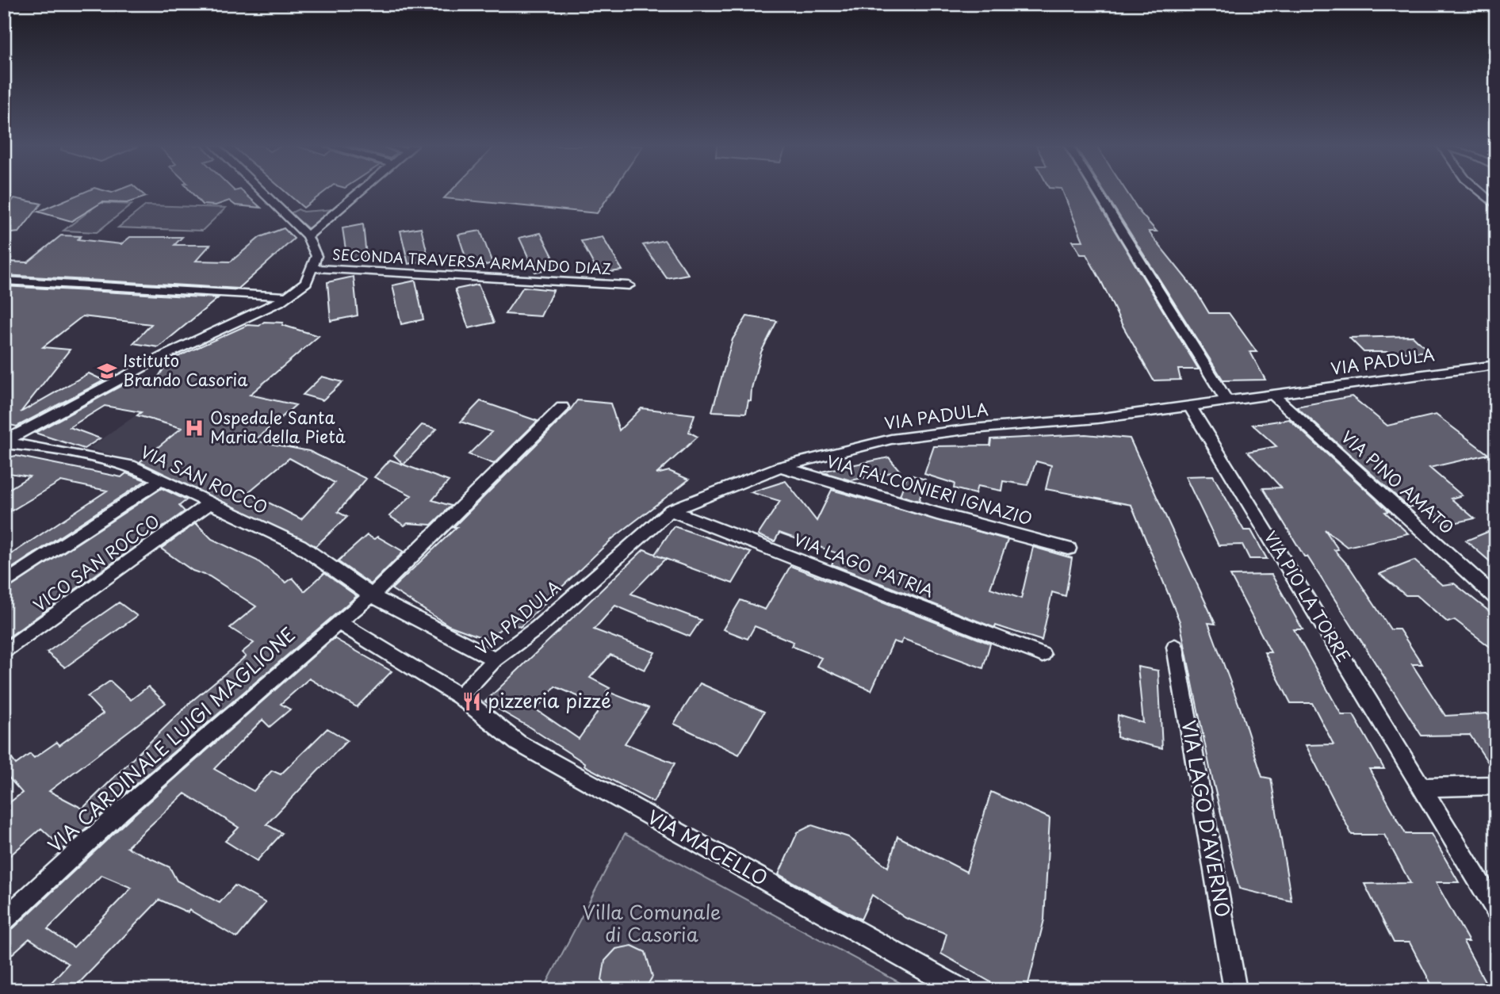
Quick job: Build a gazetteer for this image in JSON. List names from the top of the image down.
{
  "streets": {
    "street": [
      "SECONDA TRAVERSA ARMANDO DIAZ",
      "VIA PADULA",
      "VIA SAN ROCCO",
      "VIA PINO AMATO",
      "VIA FALCONIERI IGNAZIO",
      "VICO SAN ROCCO",
      "VIA LAGO PATRIA",
      "VIA PIO LA TORRE",
      "VIA CARDINALE LUIGI MAGLIONE",
      "VIA LAGO D'AVERNO",
      "VIA MACELLO"
    ]
  },
  "crossings": [
    ["VIA PADULA", "VIA SAN ROCCO"],
    ["VIA PADULA", "VIA PINO AMATO"],
    ["VIA PADULA", "VIA FALCONIERI IGNAZIO"],
    ["VIA PADULA", "VIA LAGO PATRIA"],
    ["VIA PADULA", "VIA PIO LA TORRE"],
    ["VIA PADULA", "VIA MACELLO"],
    ["VIA SAN ROCCO", "VICO SAN ROCCO"],
    ["VIA SAN ROCCO", "VIA CARDINALE LUIGI MAGLIONE"],
    ["VIA CARDINALE LUIGI MAGLIONE", "VIA MACELLO"]
  ],
  "parks": ["Villa Comunale di Casoria"],
  "places": {
    "school or university": ["Istituto Brando Casoria"],
    "hospital": ["Ospedale Santa Maria della Pietà"],
    "restaurant": ["pizzeria pizzé"]
  }
}
